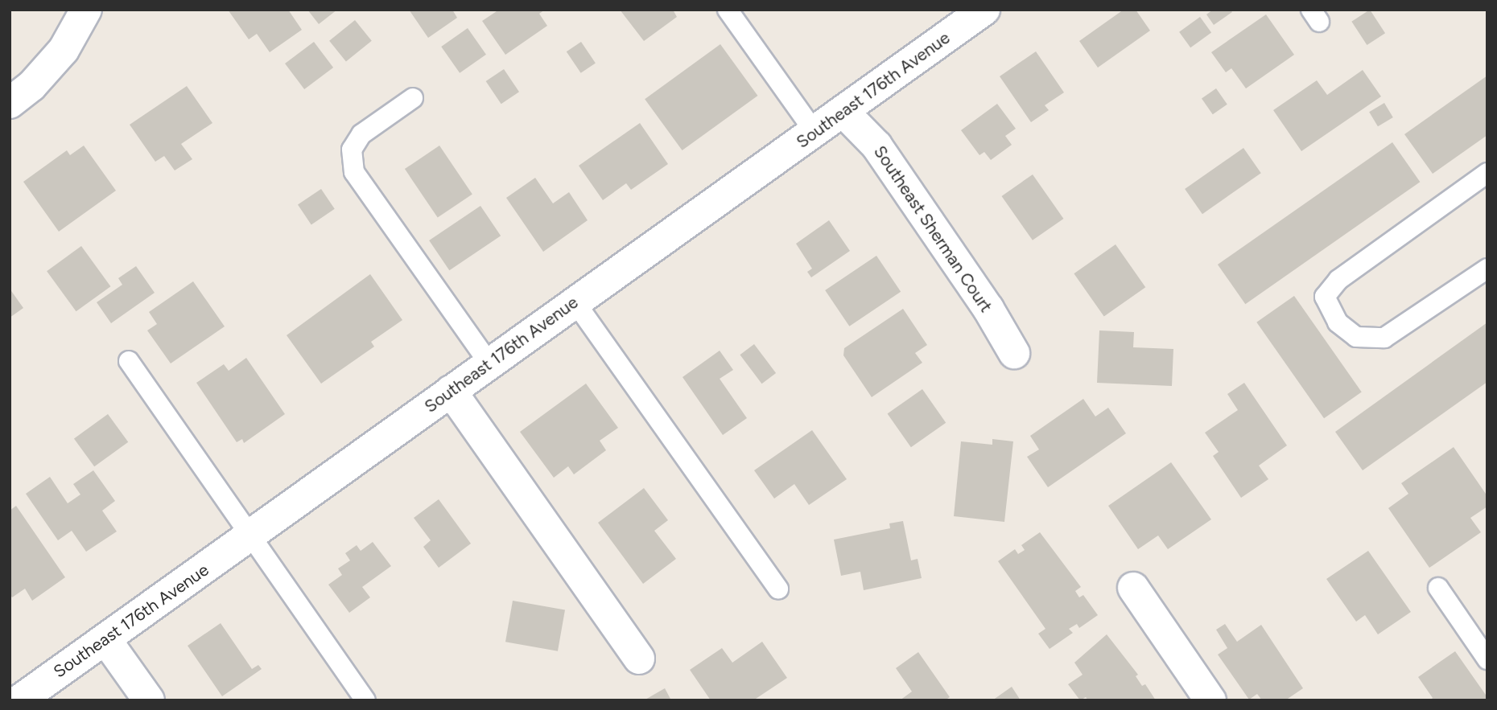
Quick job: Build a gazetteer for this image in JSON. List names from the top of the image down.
{
  "streets": {
    "street": ["Southeast 176th Avenue", "Southeast Sherman Court"]
  },
  "crossings": [
    ["Southeast 176th Avenue", "Southeast Sherman Court"]
  ]
}
